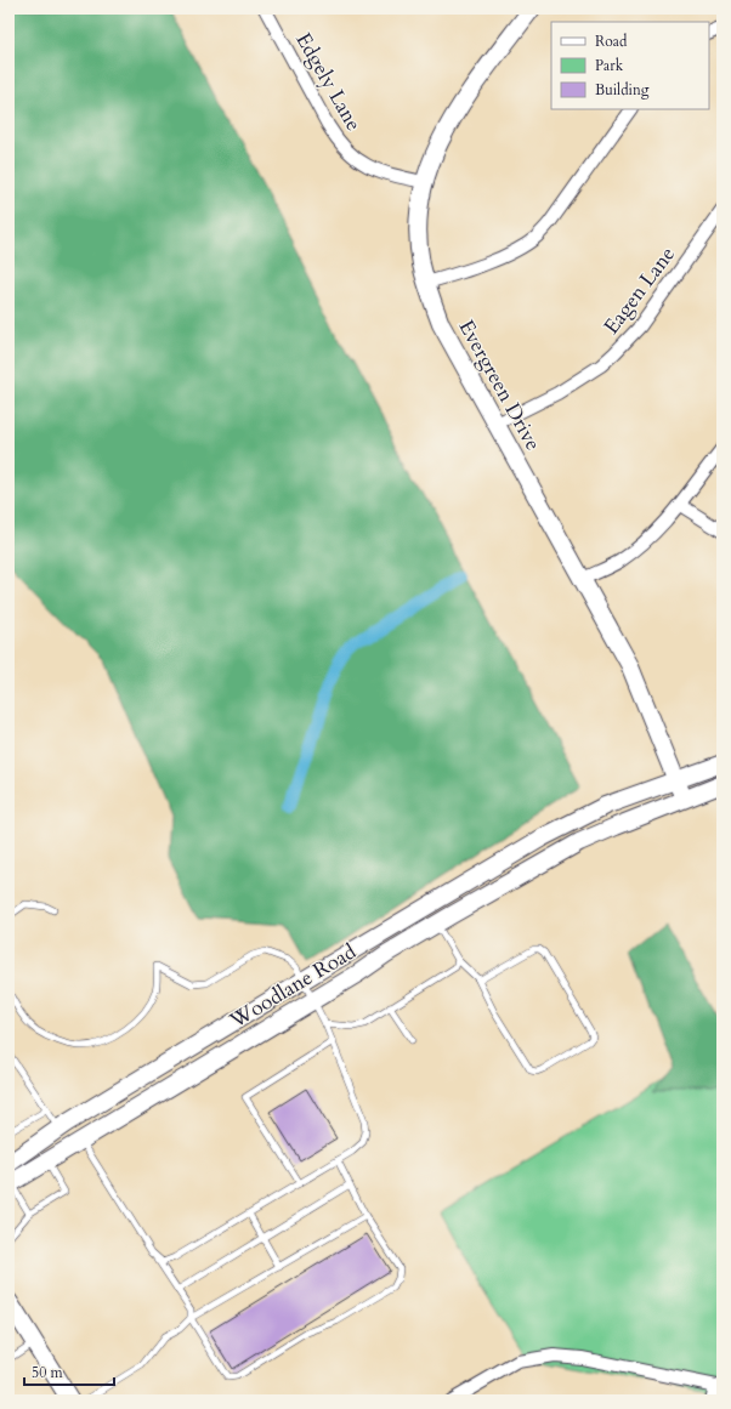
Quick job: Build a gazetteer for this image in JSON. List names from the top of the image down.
{
  "streets": {
    "main road": ["Evergreen Drive", "Woodlane Road"],
    "street": ["Edgely Lane", "Eagen Lane"]
  },
  "crossings": [
    ["Edgely Lane", "Evergreen Drive"],
    ["Eagen Lane", "Evergreen Drive"],
    ["Evergreen Drive", "Woodlane Road"]
  ],
  "legend": ["Road", "Park", "Building"],
  "scale_bar": "50 m"
}
